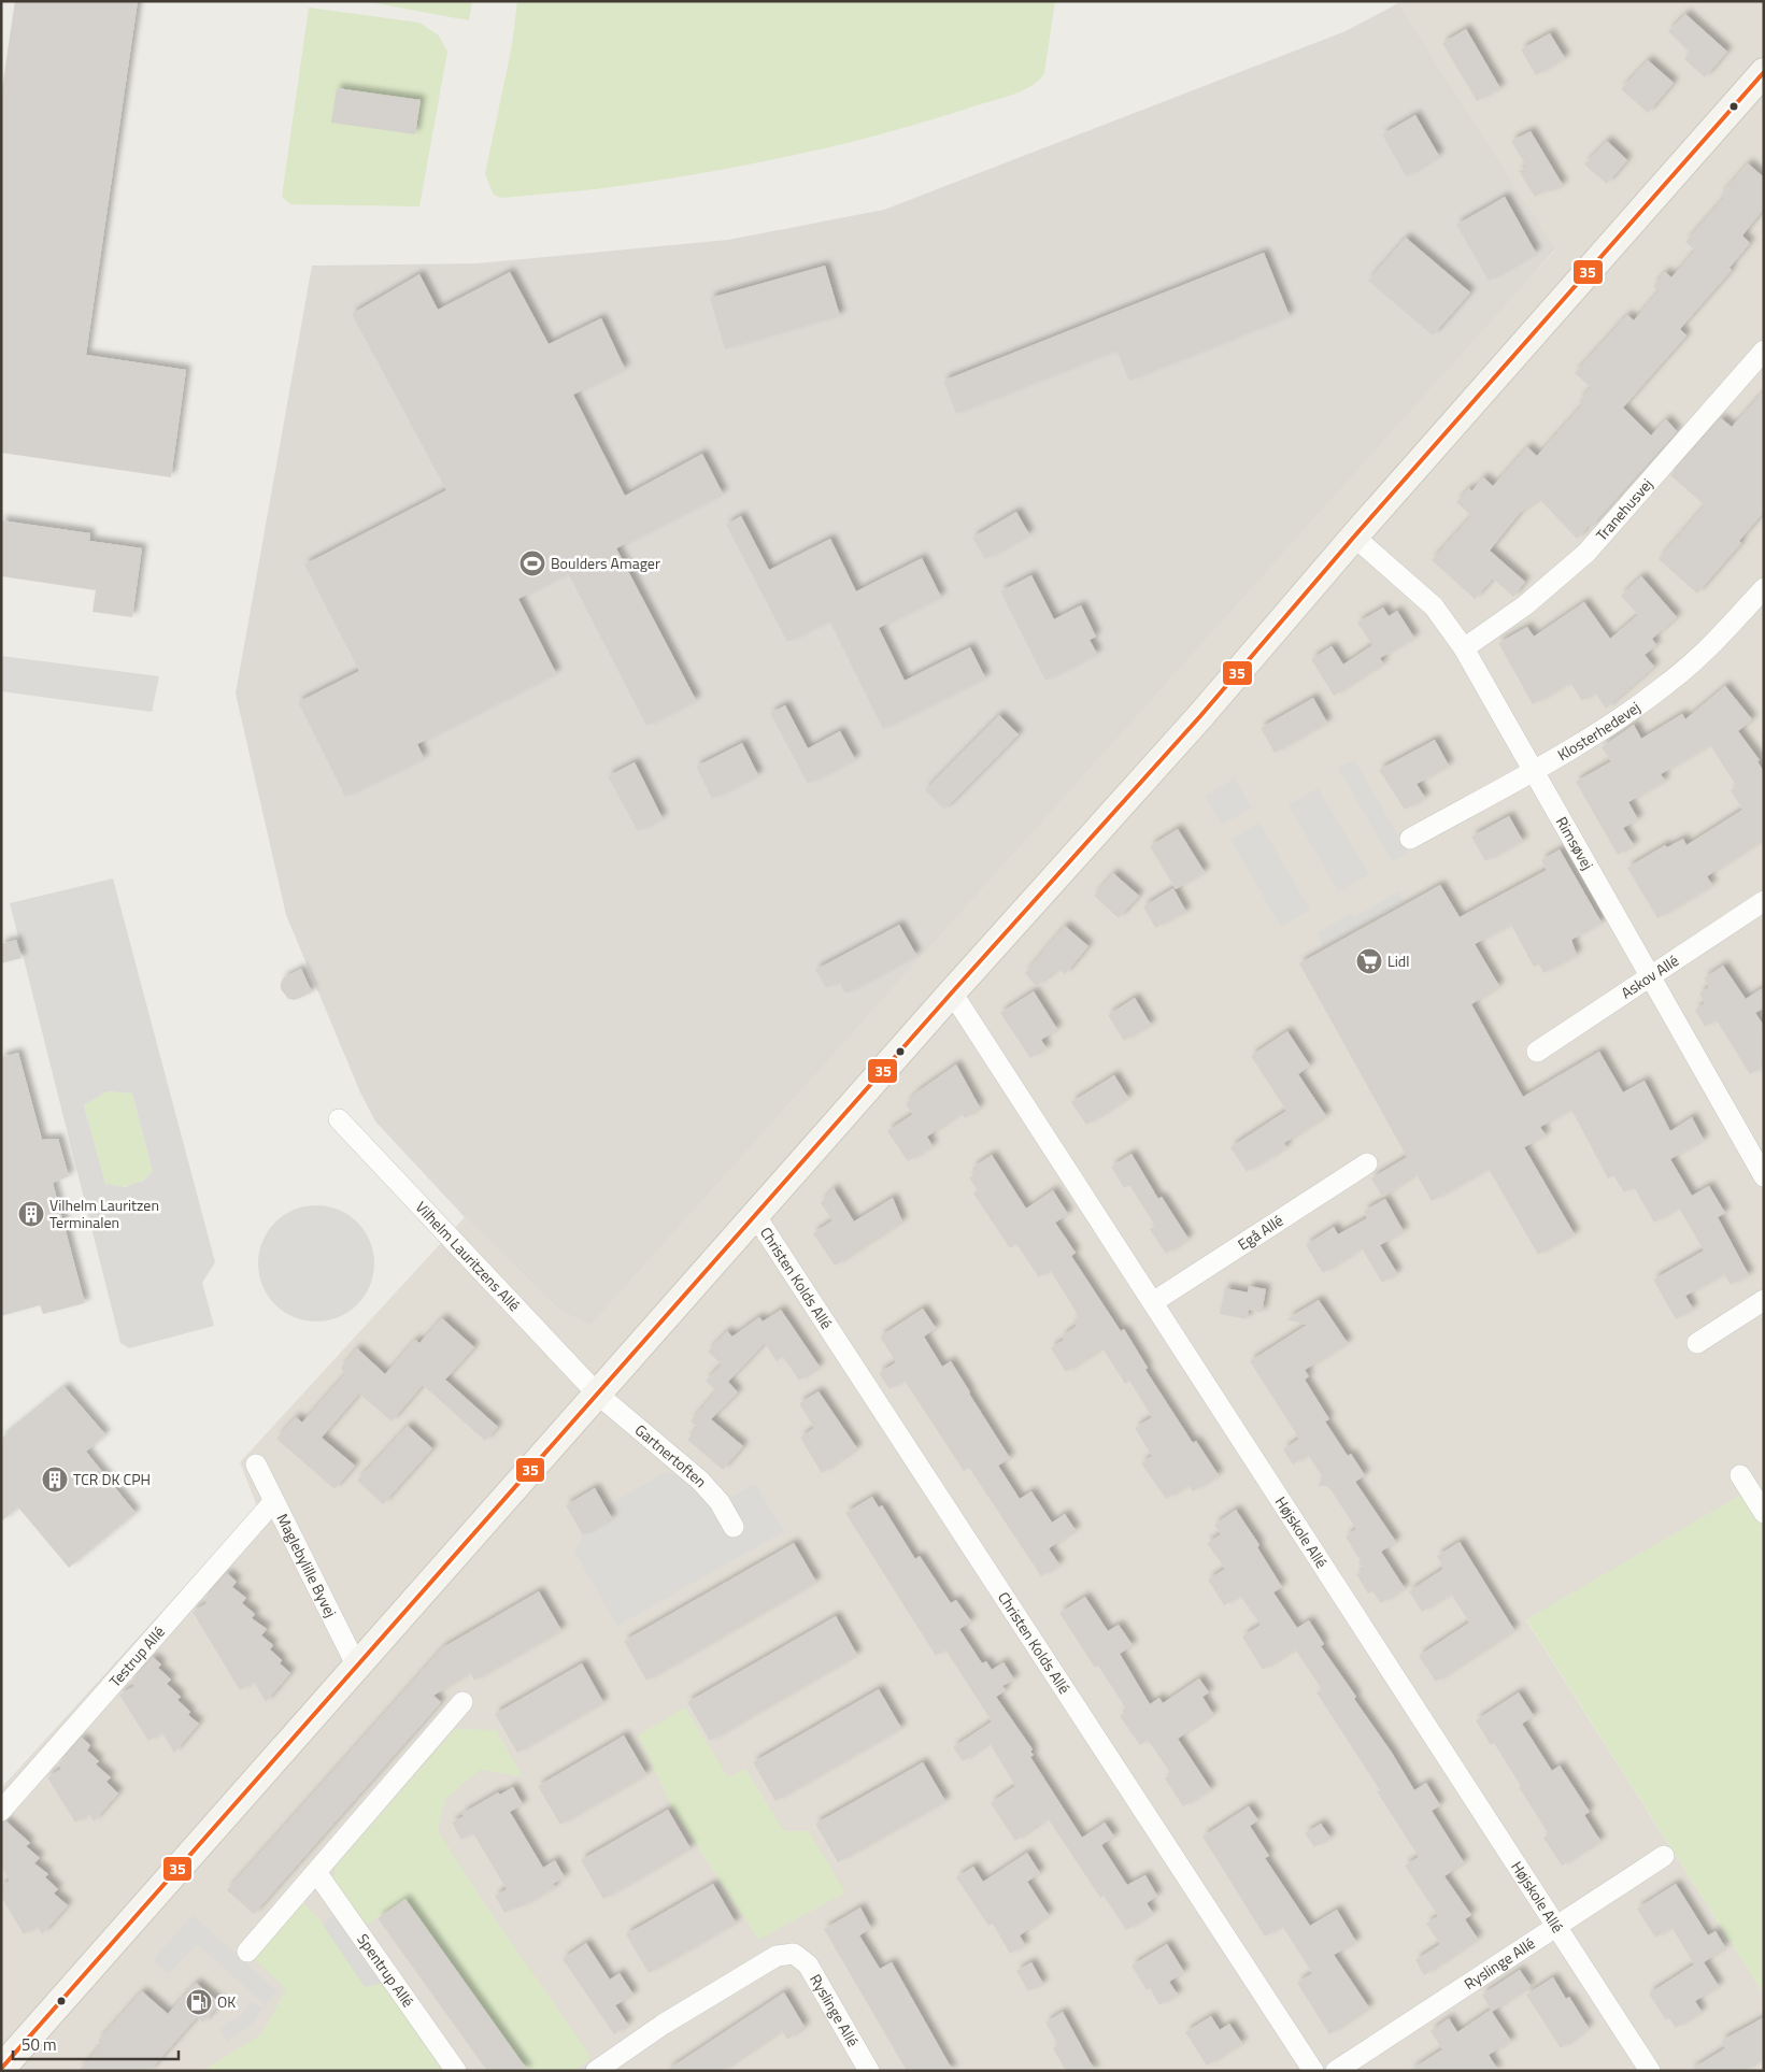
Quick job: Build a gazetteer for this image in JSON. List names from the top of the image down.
{
  "streets": {
    "street": [
      "Tranehusvej",
      "Klosterhedevej",
      "Rimsøvej",
      "Askov Allé",
      "Egå Allé",
      "Vilhelm Lauritzens Allé",
      "Christen Kolds Allé",
      "Gartnertoften",
      "Højskole Allé",
      "Maglebylille Byvej",
      "Testrup Allé",
      "Ryslinge Allé",
      "Spentrup Allé"
    ]
  },
  "crossings": [
    ["Tranehusvej", "Rimsøvej"],
    ["Klosterhedevej", "Rimsøvej"],
    ["Rimsøvej", "Askov Allé"],
    ["Egå Allé", "Højskole Allé"],
    ["Vilhelm Lauritzens Allé", "Gartnertoften"],
    ["Højskole Allé", "Ryslinge Allé"],
    ["Maglebylille Byvej", "Testrup Allé"]
  ],
  "places": {
    "sports": ["Boulders Amager"],
    "supermarket": ["Lidl"],
    "building": ["Vilhelm Lauritzen Terminalen", "TCR DK CPH"],
    "fuel station": ["OK"]
  },
  "lines": ["transit line 35"],
  "scale_bar": "50 m"
}
